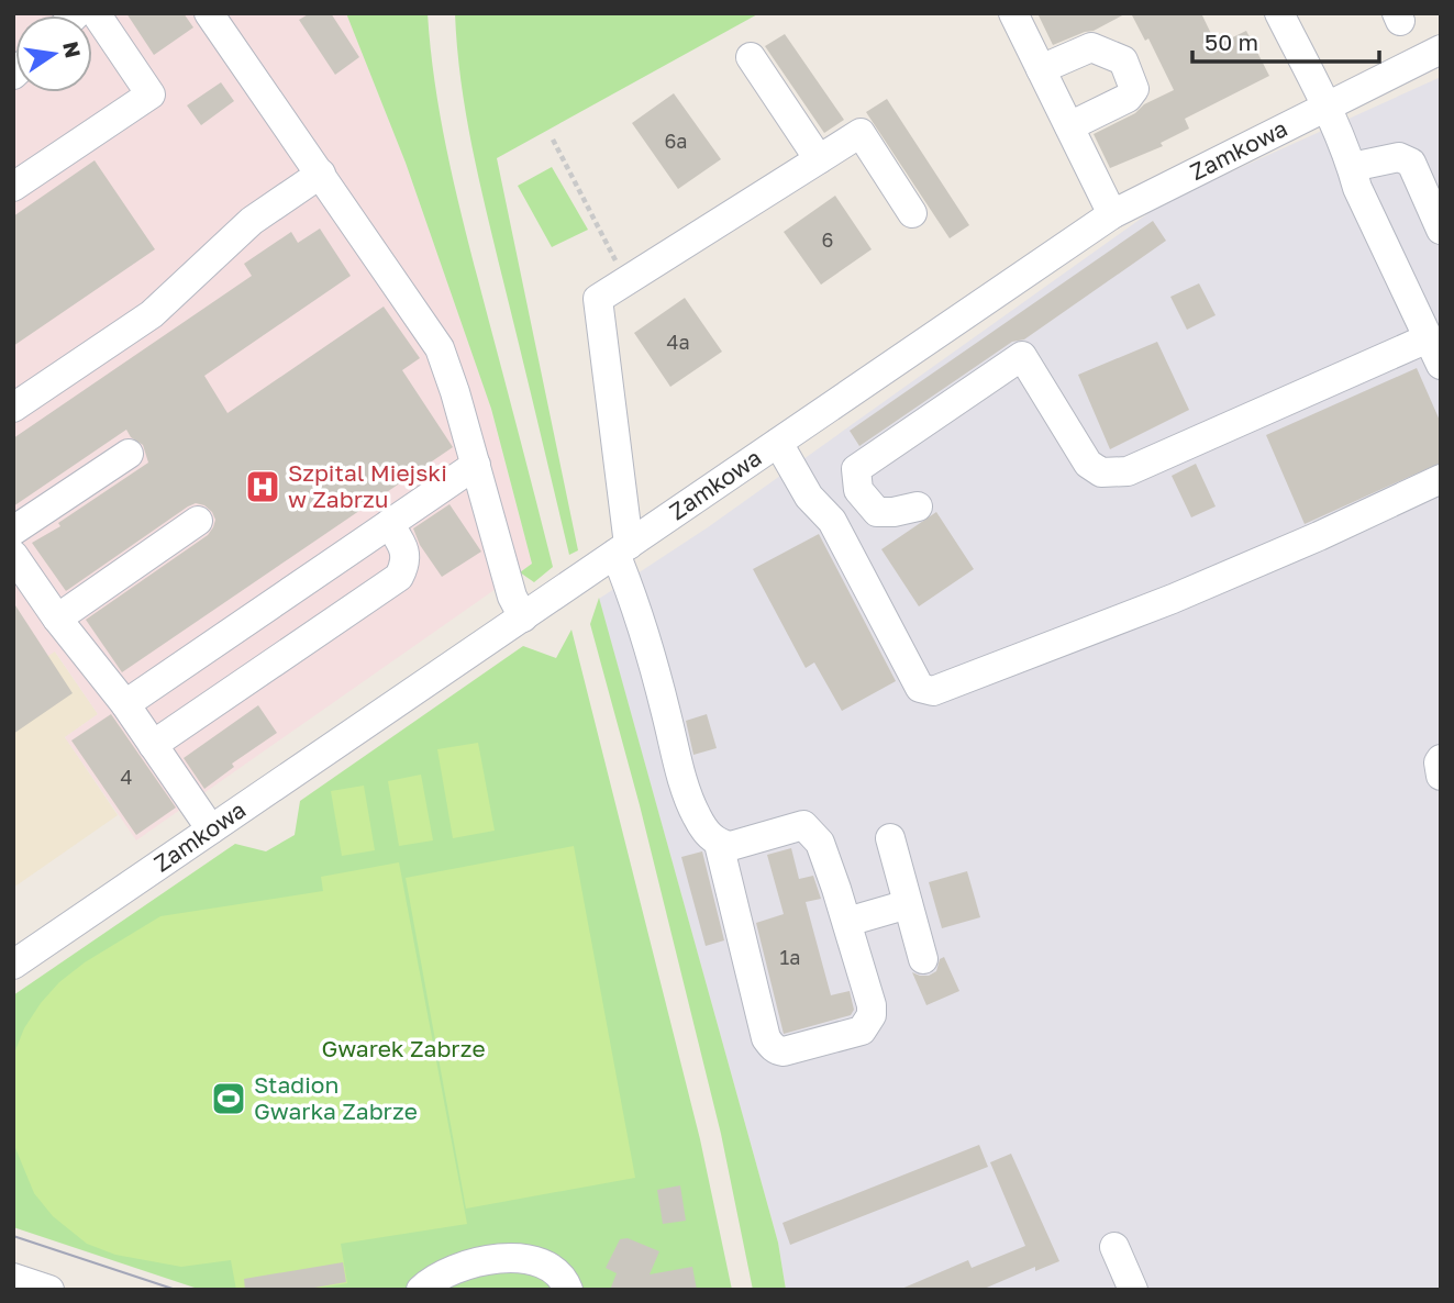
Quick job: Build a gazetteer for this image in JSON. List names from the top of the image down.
{
  "streets": {
    "street": ["Zamkowa"]
  },
  "parks": ["Gwarek Zabrze"],
  "places": {
    "hospital": ["Szpital Miejski w Zabrzu"],
    "sports": ["Stadion Gwarka Zabrze"]
  },
  "house_numbers": [
    "6a",
    "6",
    "4a",
    "4",
    "1a"
  ],
  "scale_bar": "50 m",
  "north": "right"
}
